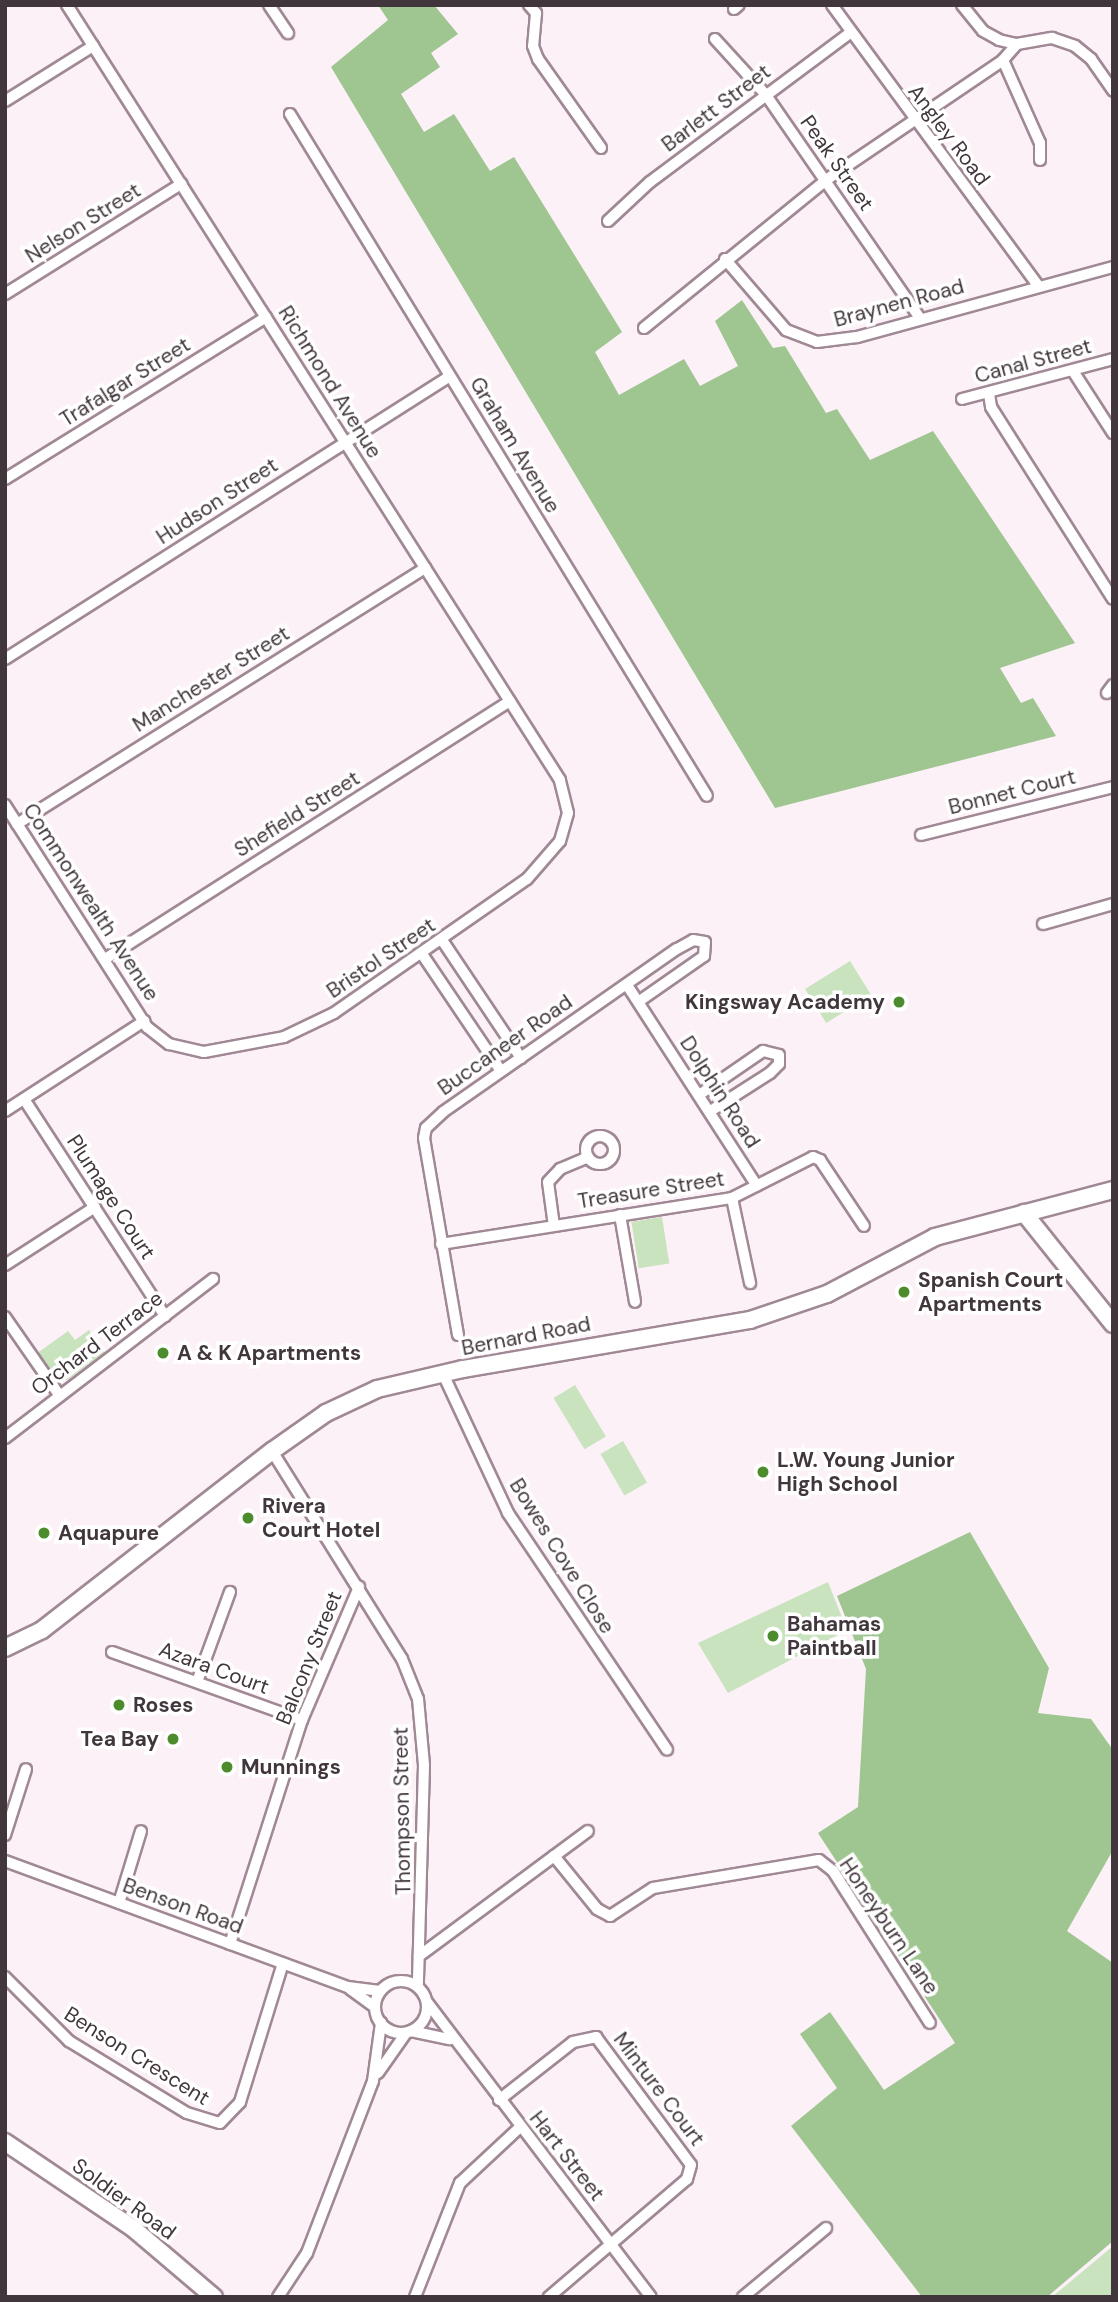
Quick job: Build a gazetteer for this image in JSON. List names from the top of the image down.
{
  "streets": {
    "main road": ["Bernard Road", "Soldier Road"],
    "street": [
      "Barlett Street",
      "Angley Road",
      "Peak Street",
      "Nelson Street",
      "Braynen Road",
      "Canal Street",
      "Trafalgar Street",
      "Richmond Avenue",
      "Graham Avenue",
      "Hudson Street",
      "Manchester Street",
      "Bonnet Court",
      "Shefield Street",
      "Commonwealth Avenue",
      "Bristol Street",
      "Buccaneer Road",
      "Dolphin Road",
      "Treasure Street",
      "Plumage Court",
      "Orchard Terrace",
      "Bowes Cove Close",
      "Balcony Street",
      "Azara Court",
      "Thompson Street",
      "Benson Road",
      "Honeyburn Lane",
      "Benson Crescent",
      "Minture Court",
      "Hart Street"
    ]
  },
  "crossings": [
    ["Barlett Street", "Angley Road"],
    ["Barlett Street", "Peak Street"],
    ["Angley Road", "Braynen Road"],
    ["Peak Street", "Braynen Road"],
    ["Nelson Street", "Richmond Avenue"],
    ["Trafalgar Street", "Richmond Avenue"],
    ["Richmond Avenue", "Hudson Street"],
    ["Richmond Avenue", "Manchester Street"],
    ["Richmond Avenue", "Shefield Street"],
    ["Richmond Avenue", "Bristol Street"],
    ["Graham Avenue", "Hudson Street"],
    ["Manchester Street", "Commonwealth Avenue"],
    ["Shefield Street", "Commonwealth Avenue"],
    ["Commonwealth Avenue", "Bristol Street"],
    ["Buccaneer Road", "Dolphin Road"],
    ["Buccaneer Road", "Treasure Street"],
    ["Dolphin Road", "Treasure Street"],
    ["Plumage Court", "Orchard Terrace"],
    ["Bernard Road", "Bowes Cove Close"],
    ["Bernard Road", "Thompson Street"],
    ["Balcony Street", "Azara Court"],
    ["Balcony Street", "Thompson Street"],
    ["Balcony Street", "Benson Road"],
    ["Thompson Street", "Hart Street"],
    ["Benson Road", "Benson Crescent"],
    ["Minture Court", "Hart Street"]
  ],
  "places": [
    "Kingsway Academy",
    "Spanish Court Apartments",
    "A & K Apartments",
    "L.W. Young Junior High School",
    "Rivera Court Hotel",
    "Aquapure",
    "Bahamas Paintball",
    "Roses",
    "Tea Bay",
    "Munnings"
  ]
}
